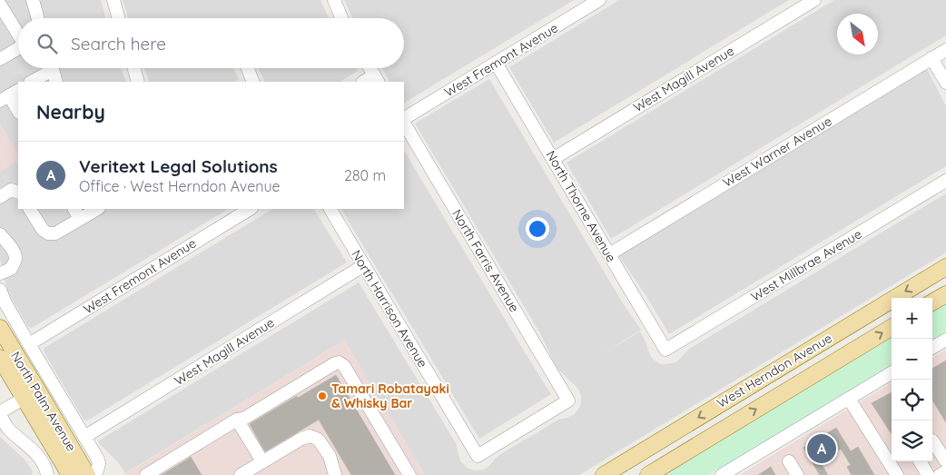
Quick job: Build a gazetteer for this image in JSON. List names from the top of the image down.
{
  "streets": {
    "main road": ["West Herndon Avenue", "North Palm Avenue"],
    "street": [
      "West Fremont Avenue",
      "West Magill Avenue",
      "West Warner Avenue",
      "North Thorne Avenue",
      "North Farris Avenue",
      "West Millbrae Avenue",
      "North Harrison Avenue"
    ]
  },
  "crossings": [
    ["West Fremont Avenue", "North Thorne Avenue"],
    ["West Magill Avenue", "North Thorne Avenue"],
    ["West Magill Avenue", "North Harrison Avenue"],
    ["West Warner Avenue", "North Thorne Avenue"],
    ["North Thorne Avenue", "West Millbrae Avenue"],
    ["North Farris Avenue", "North Harrison Avenue"]
  ],
  "places": ["Tamari Robatayaki & Whisky Bar"],
  "north": "bottom right",
  "page": {
    "search": "Search here",
    "heading": "Nearby",
    "list": [
      {
        "mark": "A",
        "name": "Veritext Legal Solutions",
        "note": "Office · West Herndon Avenue",
        "value": "280 m"
      }
    ],
    "map_buttons": ["+", "−"],
    "pins": "A"
  }
}
